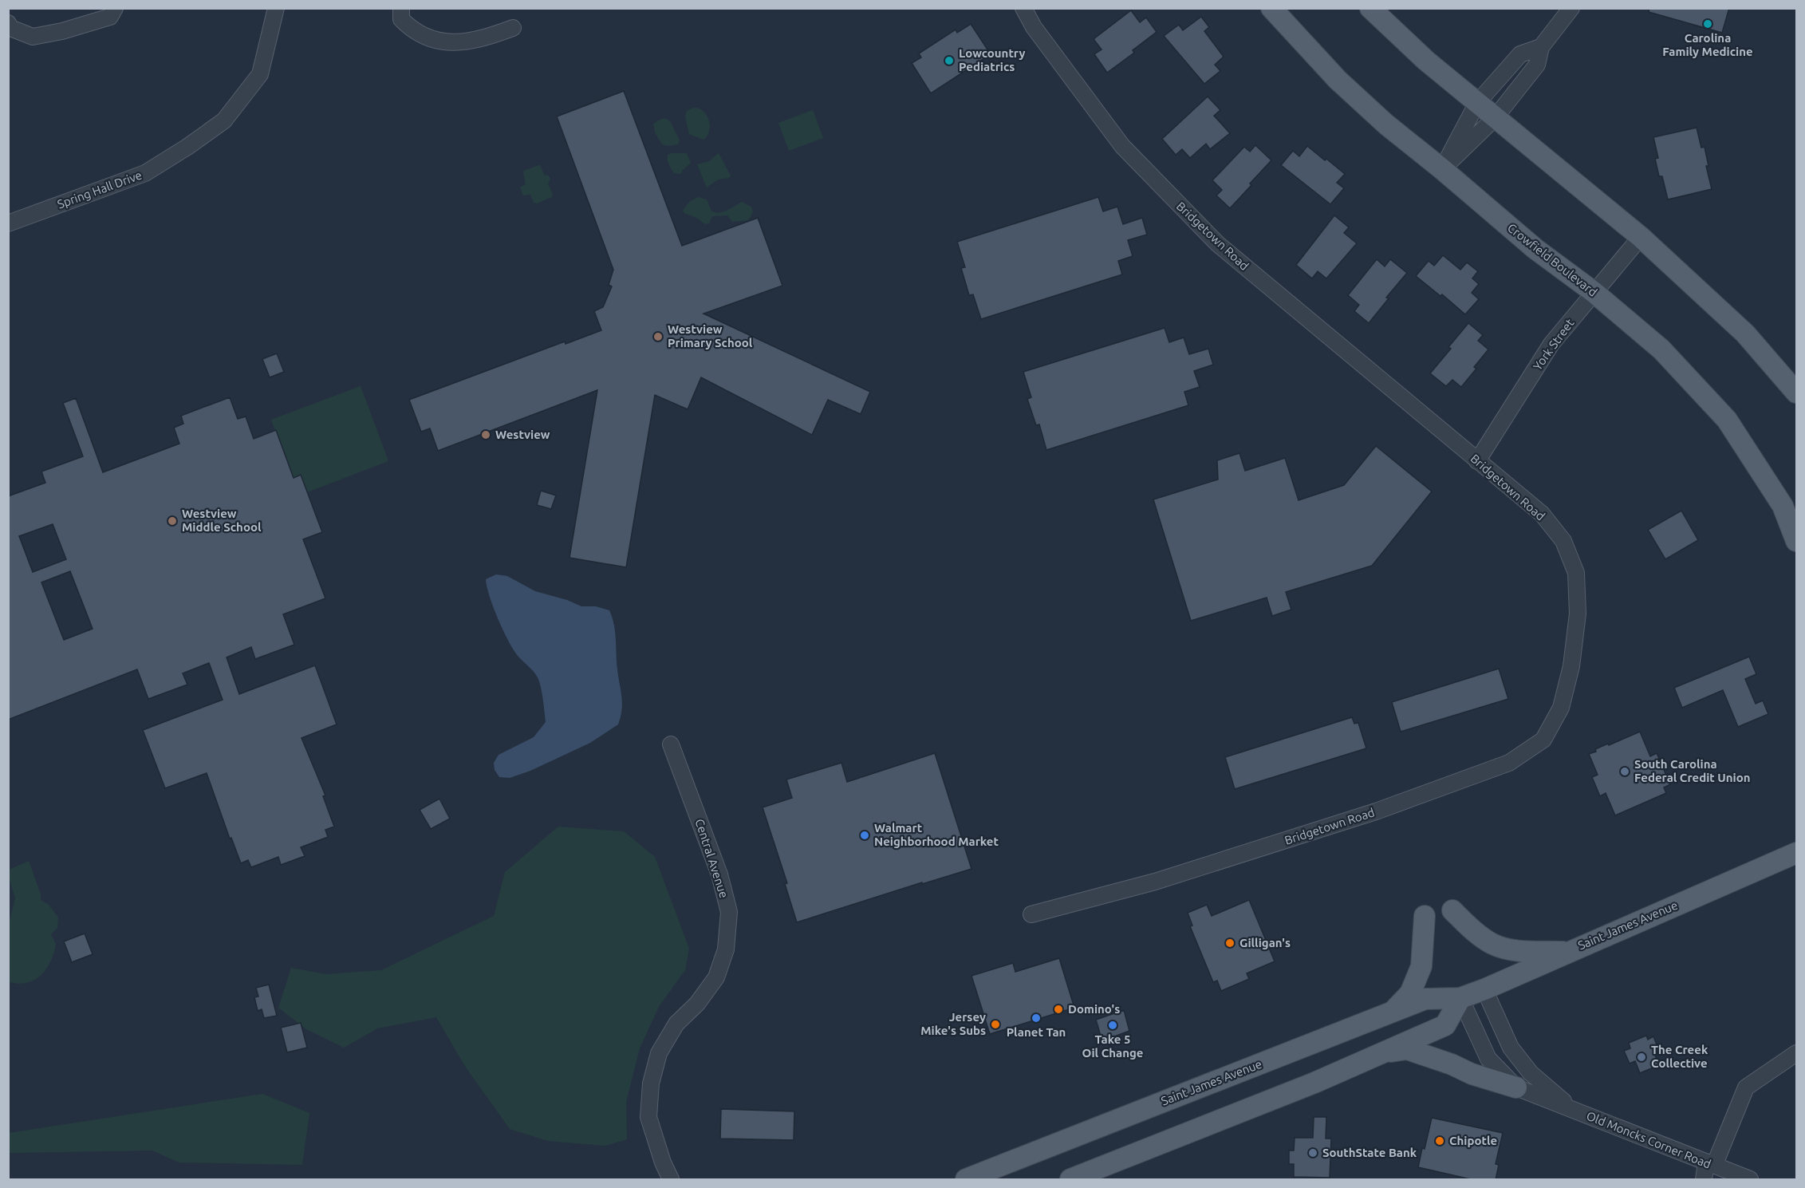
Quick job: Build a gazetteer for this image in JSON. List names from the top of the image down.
{
  "streets": {
    "main road": ["Crowfield Boulevard", "Saint James Avenue"],
    "street": [
      "Spring Hall Drive",
      "Bridgetown Road",
      "York Street",
      "Central Avenue",
      "Old Moncks Corner Road"
    ]
  },
  "crossings": [
    ["Bridgetown Road", "York Street"],
    ["Crowfield Boulevard", "York Street"]
  ],
  "places": [
    "Carolina Family Medicine",
    "Lowcountry Pediatrics",
    "Westview Primary School",
    "Westview",
    "Westview Middle School",
    "South Carolina Federal Credit Union",
    "Walmart Neighborhood Market",
    "Gilligan's",
    "Domino's",
    "Planet Tan",
    "Jersey Mike's Subs",
    "Take 5 Oil Change",
    "The Creek Collective",
    "Chipotle",
    "SouthState Bank"
  ]
}
